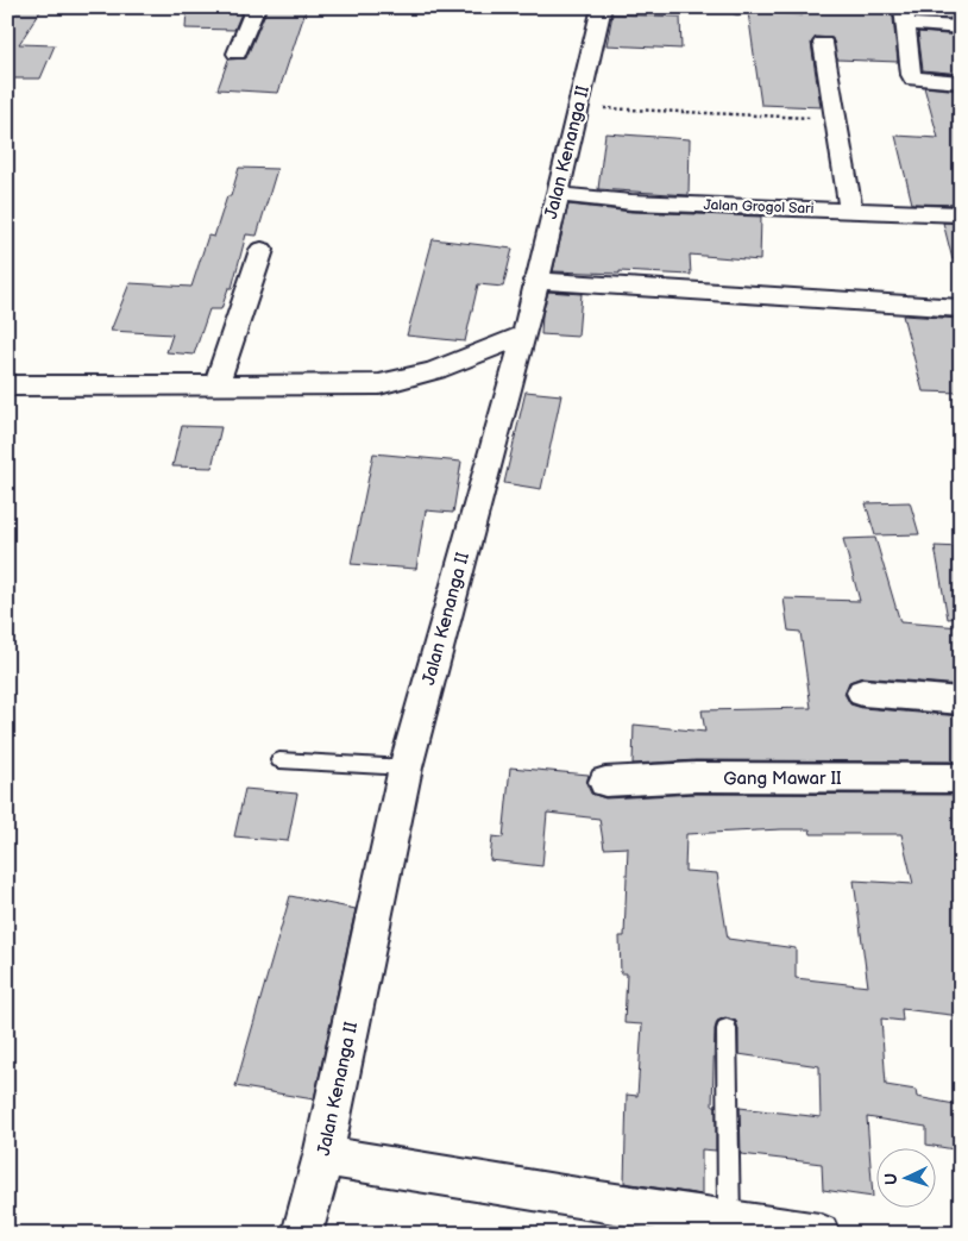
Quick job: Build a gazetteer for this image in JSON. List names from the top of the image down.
{
  "streets": {
    "street": ["Jalan Kenanga II", "Jalan Grogol Sari", "Gang Mawar II"]
  },
  "crossings": [
    ["Jalan Kenanga II", "Jalan Grogol Sari"]
  ],
  "north": "left"
}
